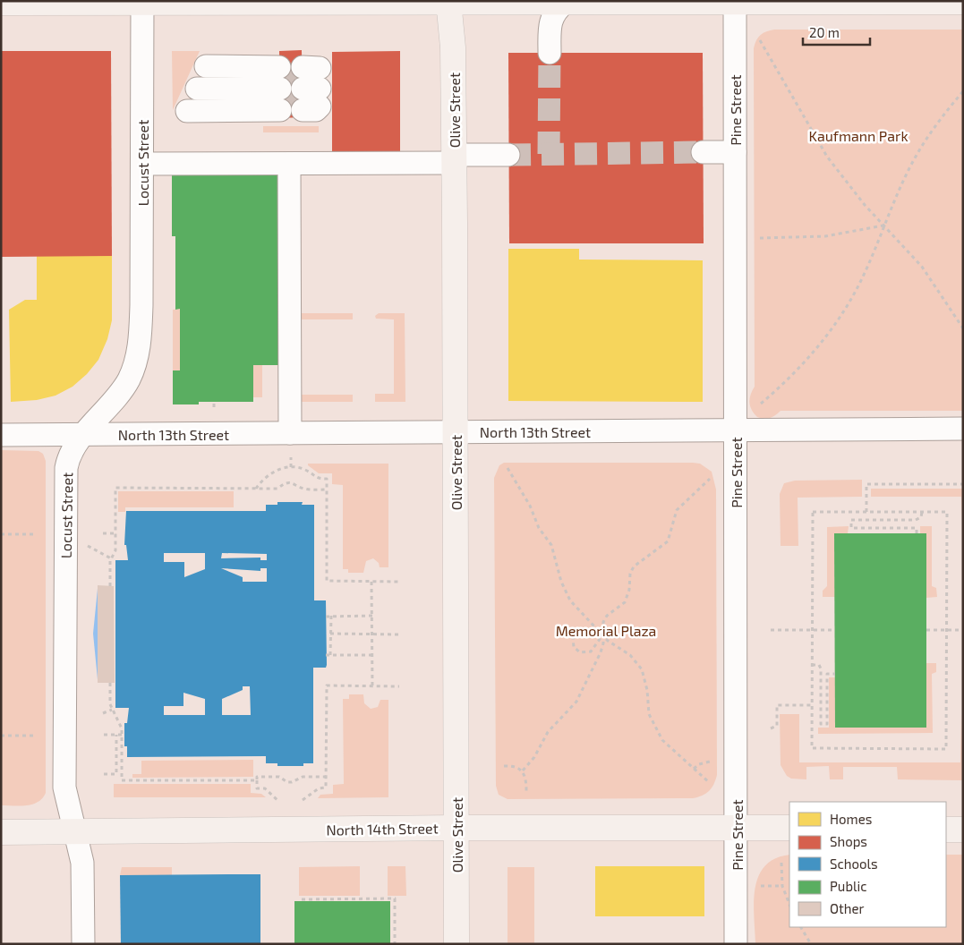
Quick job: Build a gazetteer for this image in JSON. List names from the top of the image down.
{
  "streets": {
    "main road": ["Olive Street", "North 14th Street"],
    "street": ["Pine Street", "Locust Street", "North 13th Street"]
  },
  "crossings": [
    ["Olive Street", "North 13th Street"],
    ["Olive Street", "North 14th Street"],
    ["Pine Street", "North 13th Street"],
    ["Pine Street", "North 14th Street"],
    ["Locust Street", "North 13th Street"],
    ["Locust Street", "North 14th Street"]
  ],
  "parks": ["Kaufmann Park", "Memorial Plaza"],
  "legend": [
    "Homes",
    "Shops",
    "Schools",
    "Public",
    "Other"
  ],
  "scale_bar": "20 m"
}
